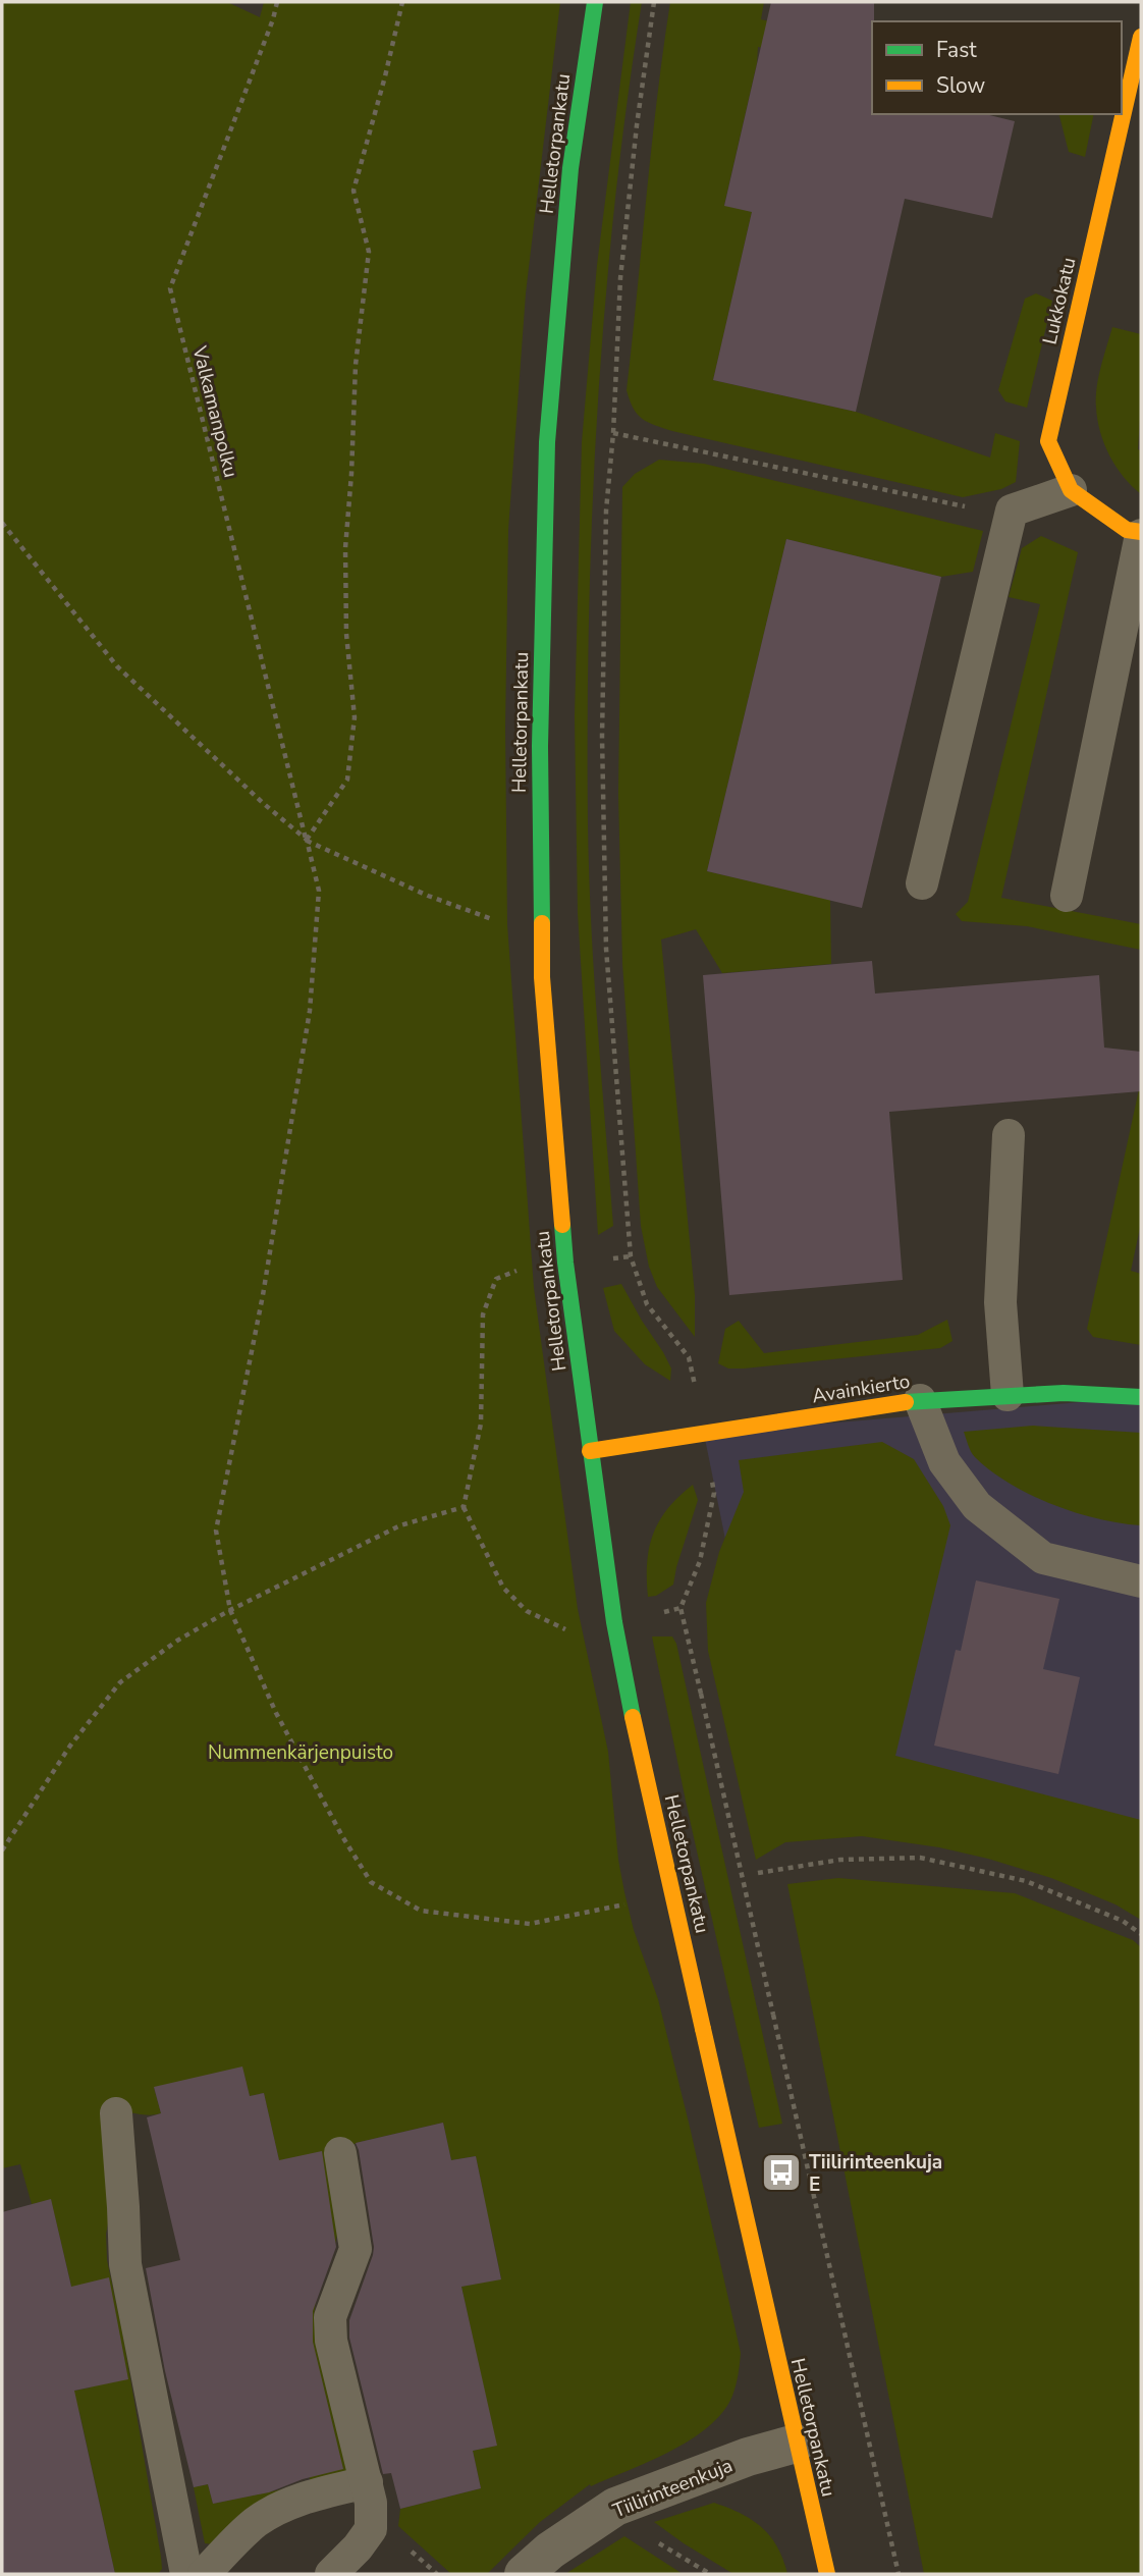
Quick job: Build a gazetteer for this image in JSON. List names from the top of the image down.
{
  "streets": {
    "street": [
      "Helletorpankatu",
      "Lukkokatu",
      "Avainkierto",
      "Tiilirinteenkuja"
    ],
    "path": ["Valkamanpolku"]
  },
  "crossings": [
    ["Helletorpankatu", "Avainkierto"],
    ["Helletorpankatu", "Tiilirinteenkuja"]
  ],
  "parks": ["Nummenkärjenpuisto"],
  "places": {
    "bus stop": ["Tiilirinteenkuja E"]
  },
  "legend": ["Fast", "Slow"]
}
